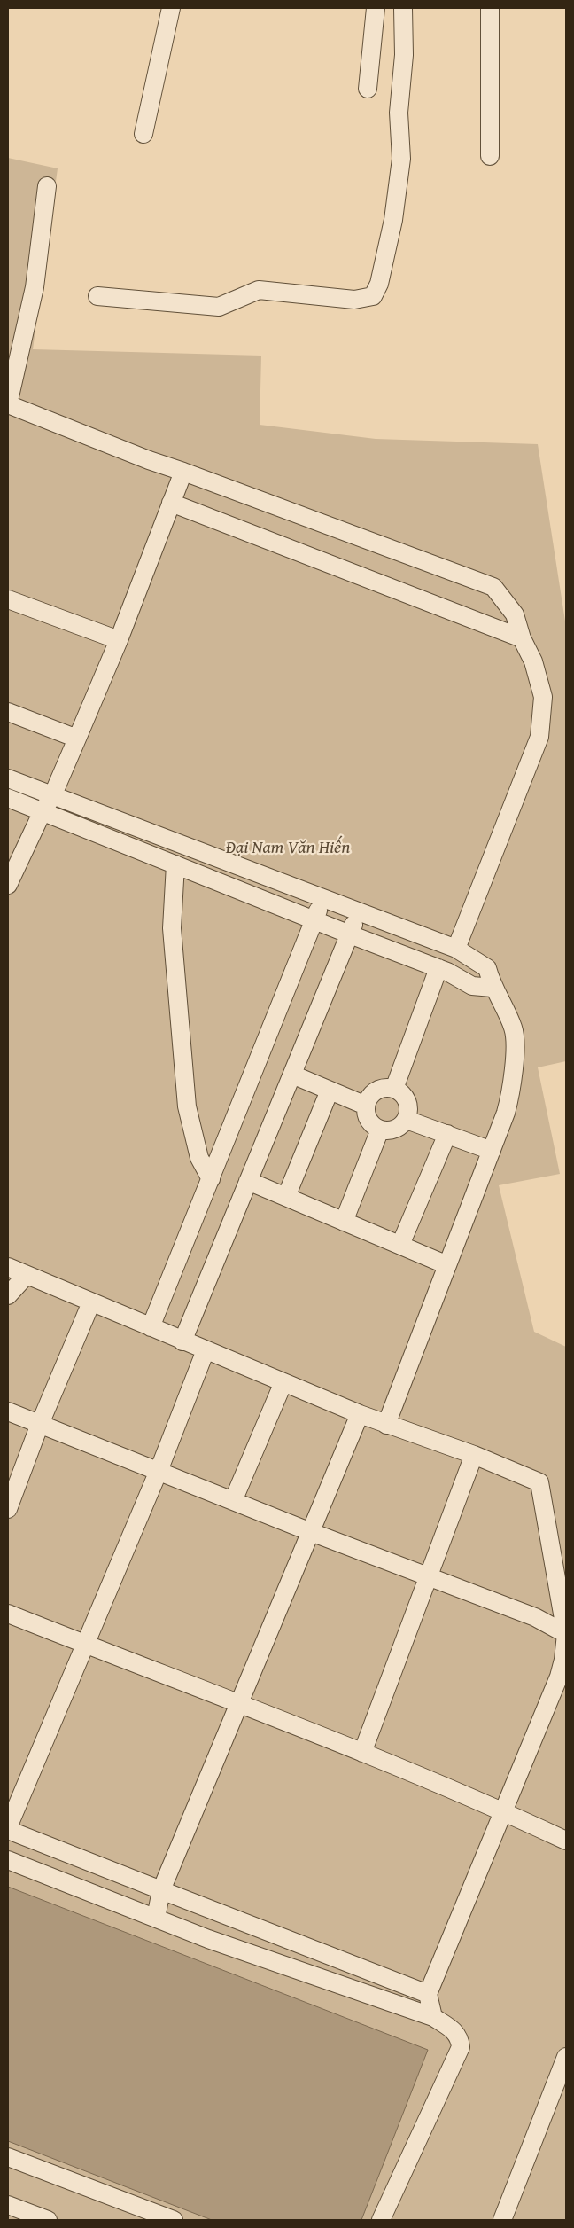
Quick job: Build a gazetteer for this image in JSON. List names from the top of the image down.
{
  "parks": ["Đại Nam Văn Hiến"]
}
